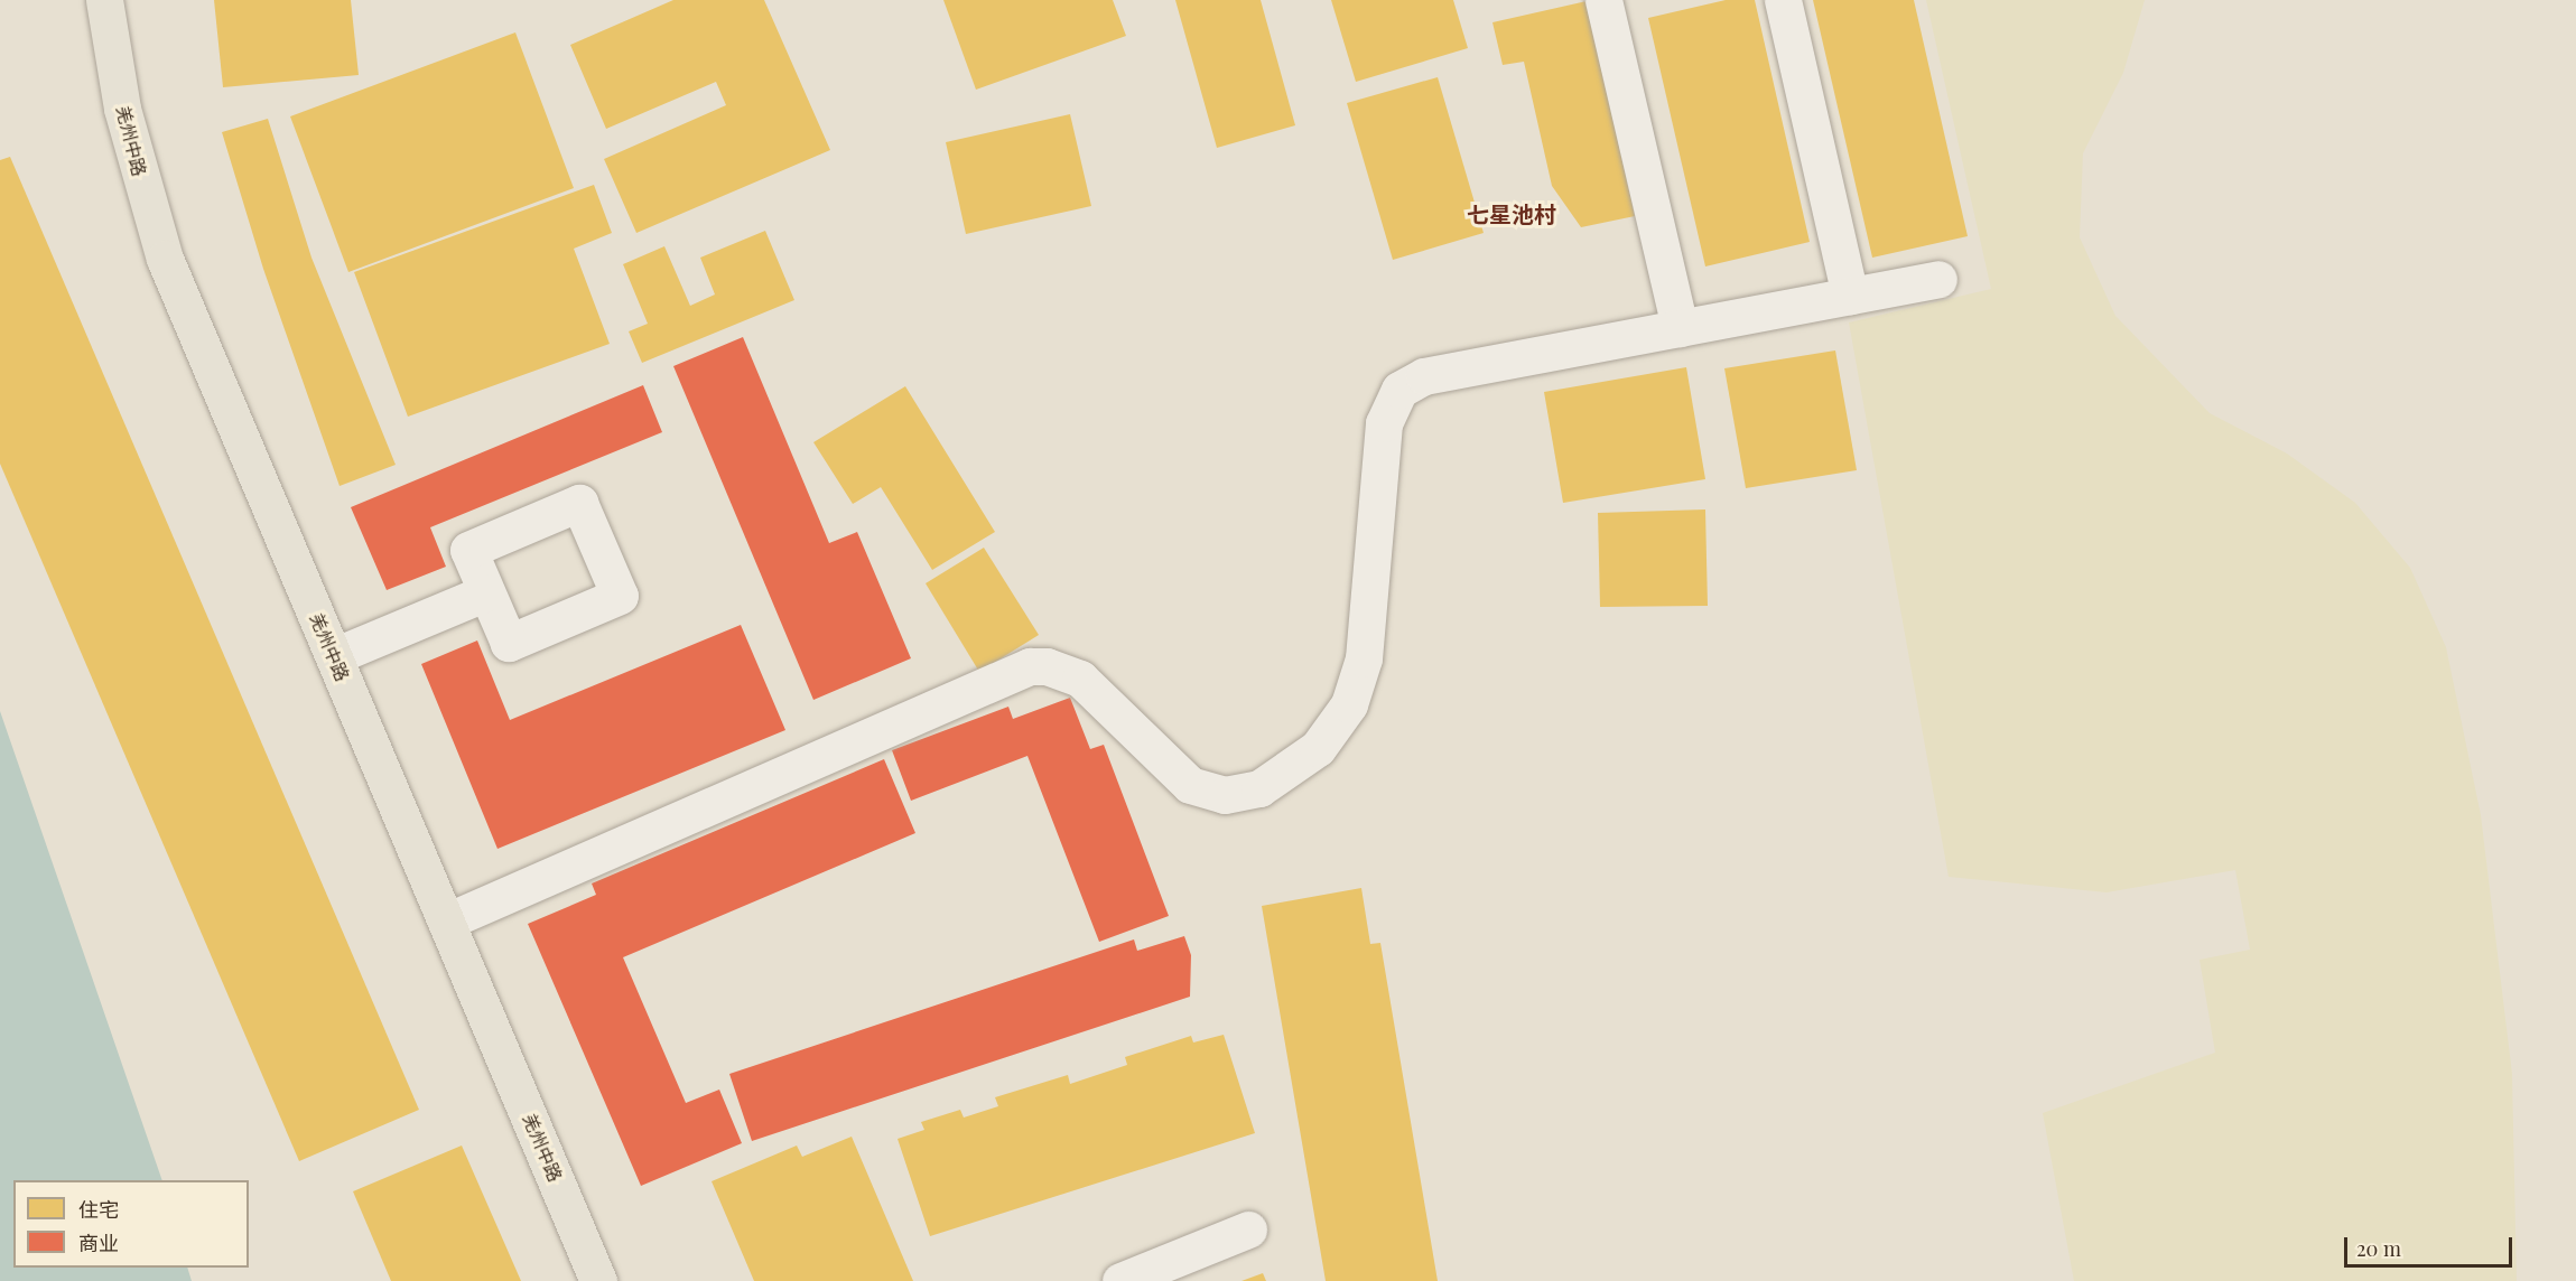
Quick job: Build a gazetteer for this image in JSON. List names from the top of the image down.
{
  "streets": {
    "main road": ["羌州中路"]
  },
  "districts": ["七星池村"],
  "legend": ["住宅", "商业"],
  "scale_bar": "20 m"
}
